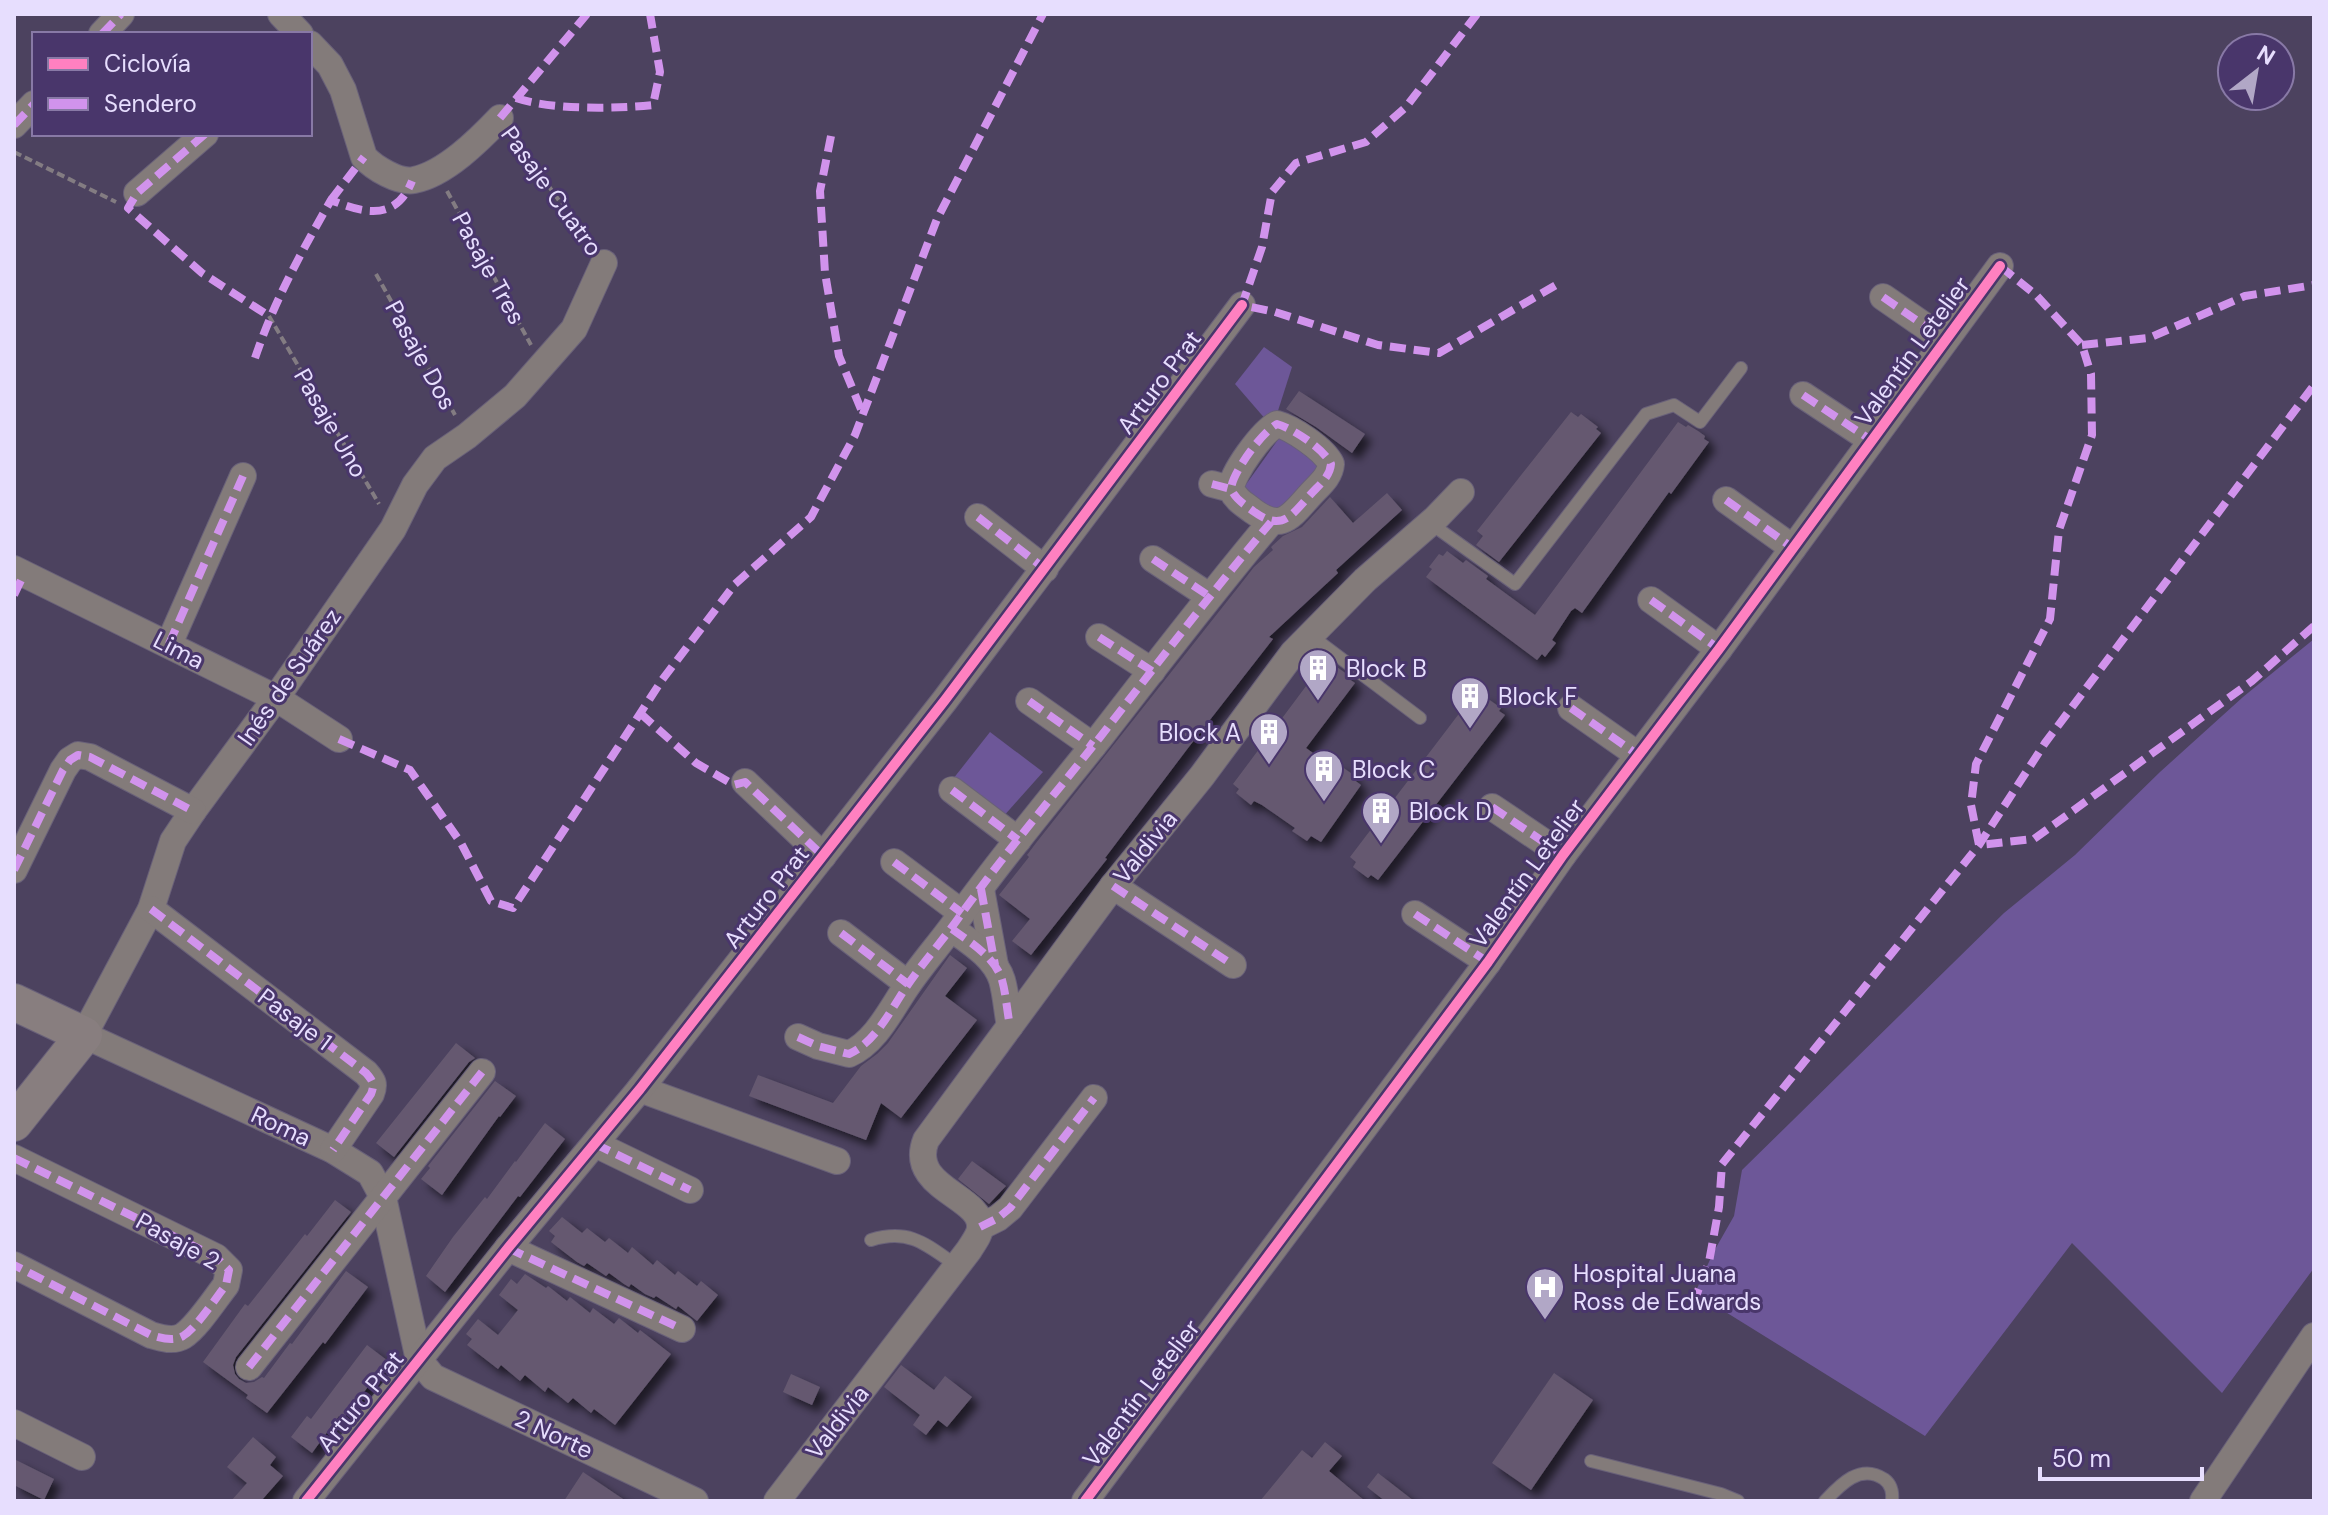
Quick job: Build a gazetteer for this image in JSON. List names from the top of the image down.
{
  "streets": {
    "street": [
      "Valentín Letelier",
      "Arturo Prat",
      "Lima",
      "Inés de Suárez",
      "Valdivia",
      "Pasaje 1",
      "Roma",
      "Pasaje 2",
      "2 Norte"
    ],
    "path": [
      "Pasaje Cuatro",
      "Pasaje Tres",
      "Pasaje Dos",
      "Pasaje Uno"
    ]
  },
  "crossings": [
    ["Pasaje Cuatro", "Inés de Suárez"],
    ["Pasaje Tres", "Inés de Suárez"],
    ["Pasaje Dos", "Inés de Suárez"],
    ["Arturo Prat", "Roma"],
    ["Arturo Prat", "2 Norte"],
    ["Pasaje Uno", "Inés de Suárez"],
    ["Lima", "Inés de Suárez"],
    ["Inés de Suárez", "Pasaje 1"],
    ["Inés de Suárez", "Roma"],
    ["Pasaje 1", "Roma"],
    ["Roma", "2 Norte"]
  ],
  "places": {
    "building": [
      "Block B",
      "Block F",
      "Block A",
      "Block C",
      "Block D"
    ],
    "hospital": ["Hospital Juana Ross de Edwards"]
  },
  "legend": ["Ciclovía", "Sendero"],
  "scale_bar": "50 m",
  "north": "top right"
}
